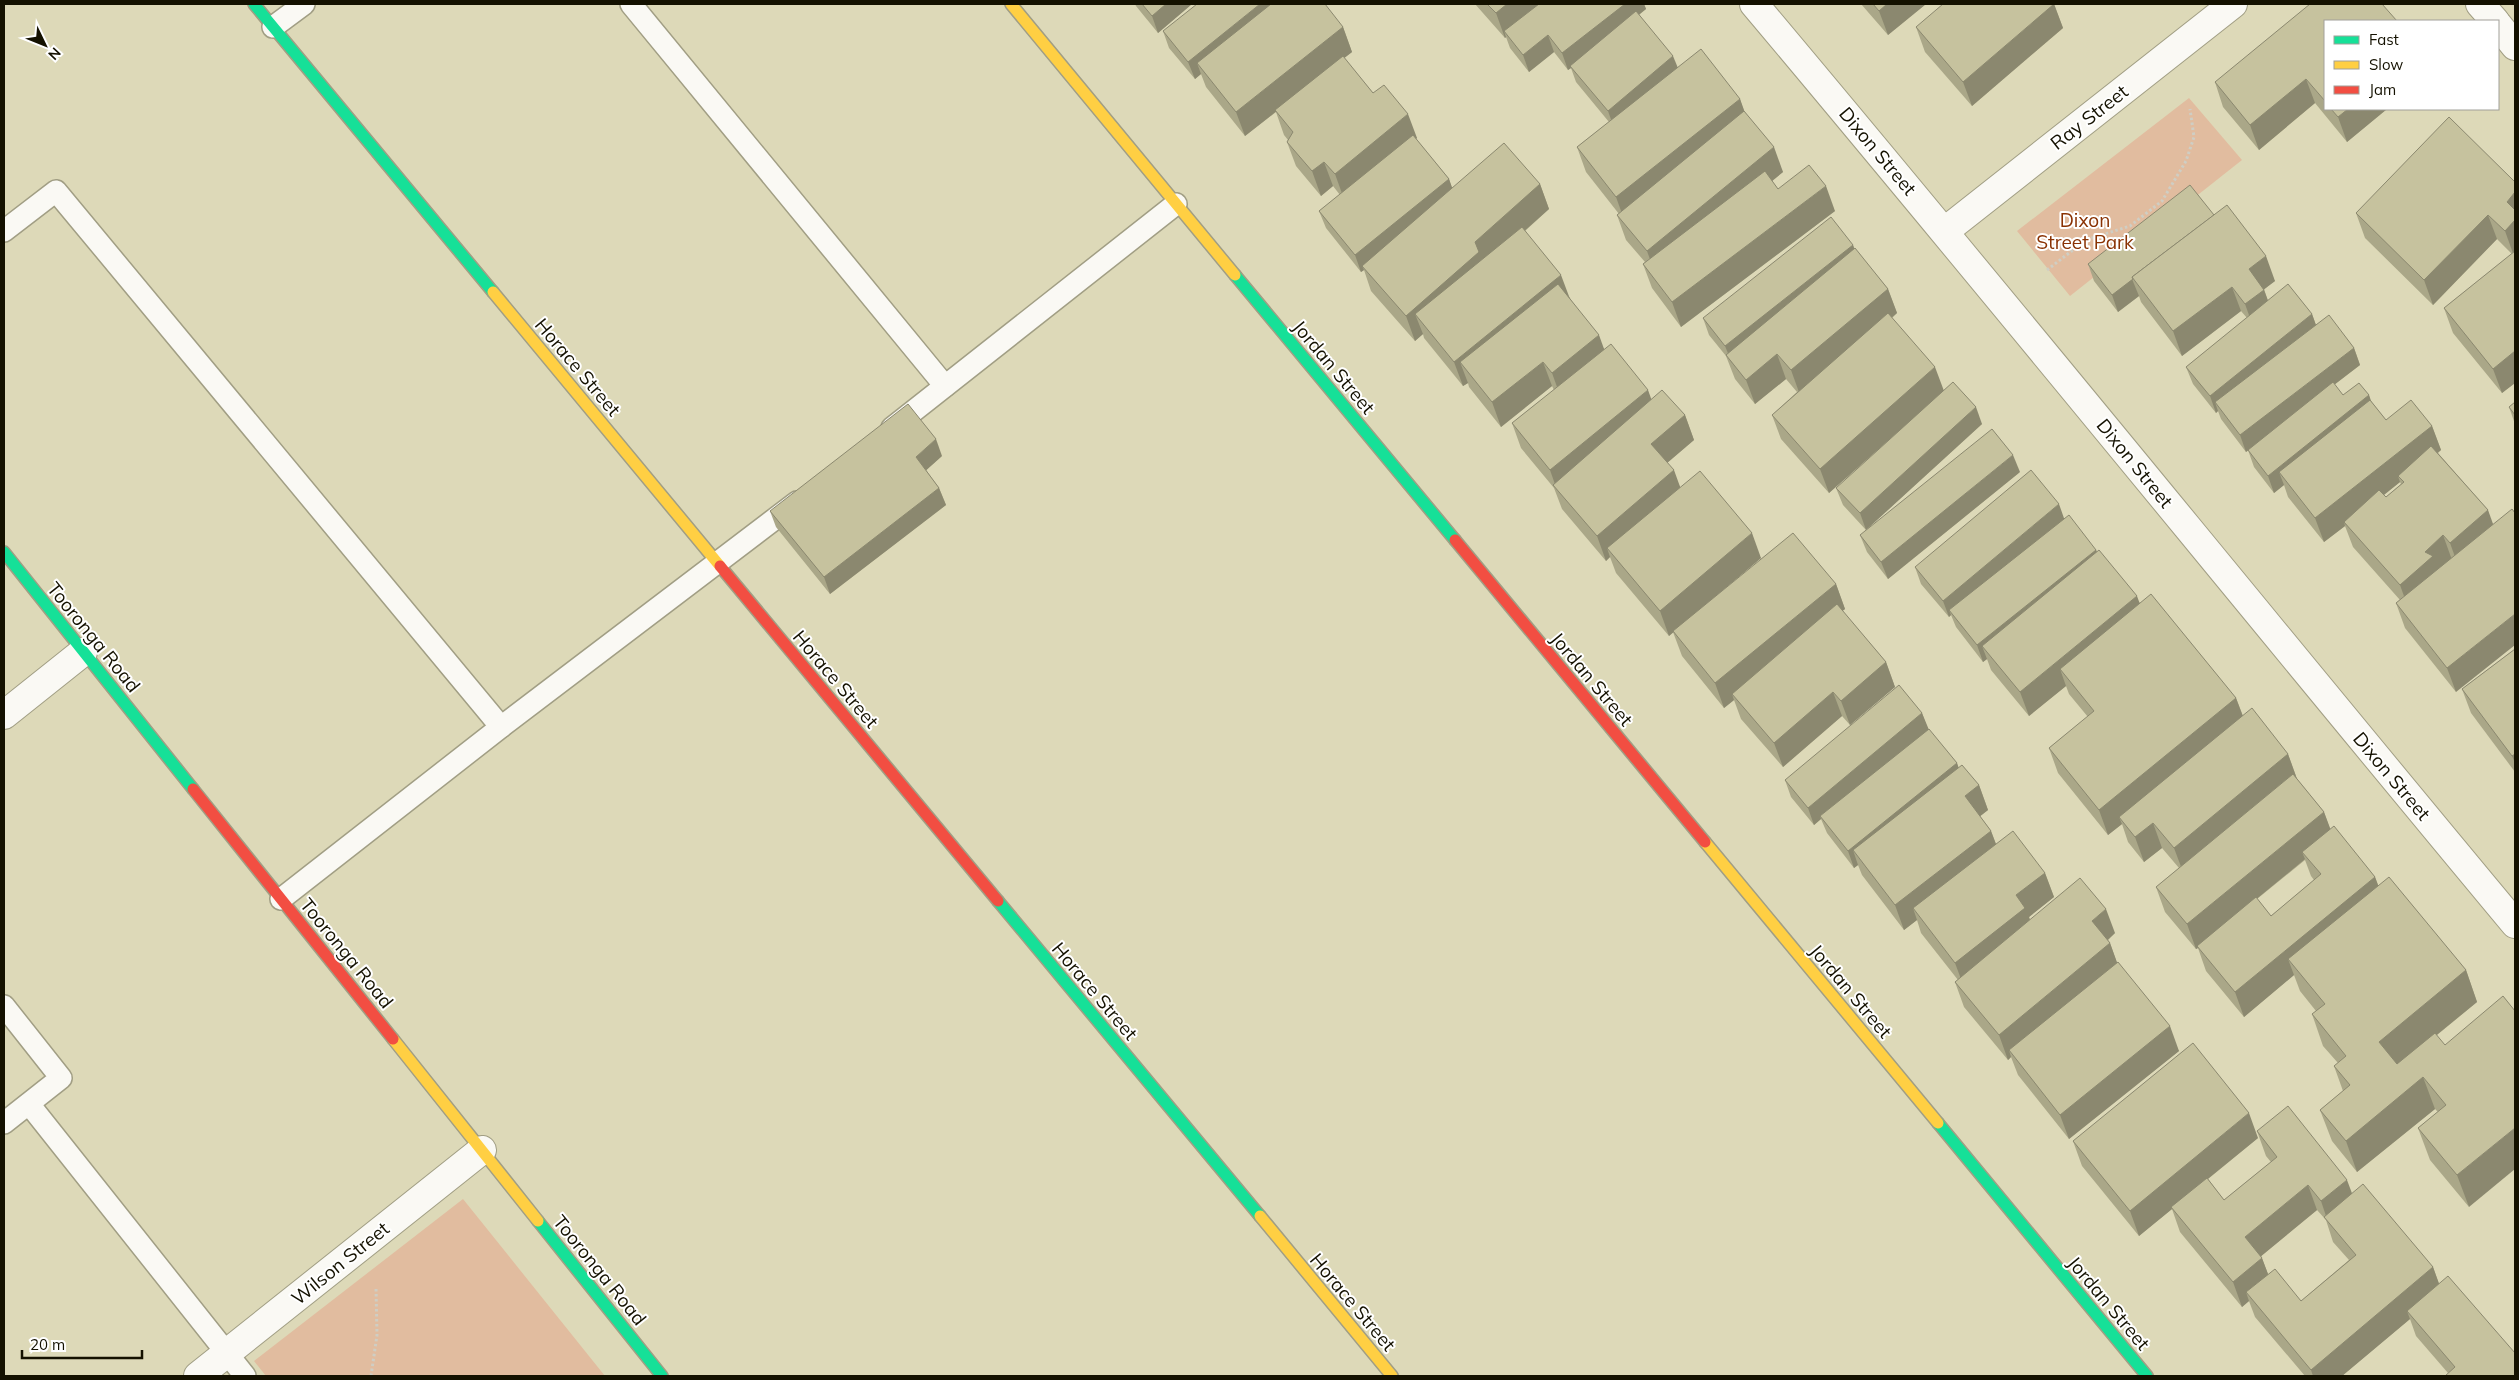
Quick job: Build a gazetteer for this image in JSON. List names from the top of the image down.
{
  "streets": {
    "street": [
      "Ray Street",
      "Dixon Street",
      "Horace Street",
      "Jordan Street",
      "Tooronga Road",
      "Wilson Street"
    ]
  },
  "crossings": [
    ["Ray Street", "Dixon Street"],
    ["Tooronga Road", "Wilson Street"]
  ],
  "parks": ["Dixon Street Park"],
  "legend": ["Fast", "Slow", "Jam"],
  "scale_bar": "20 m",
  "north": "bottom right"
}
